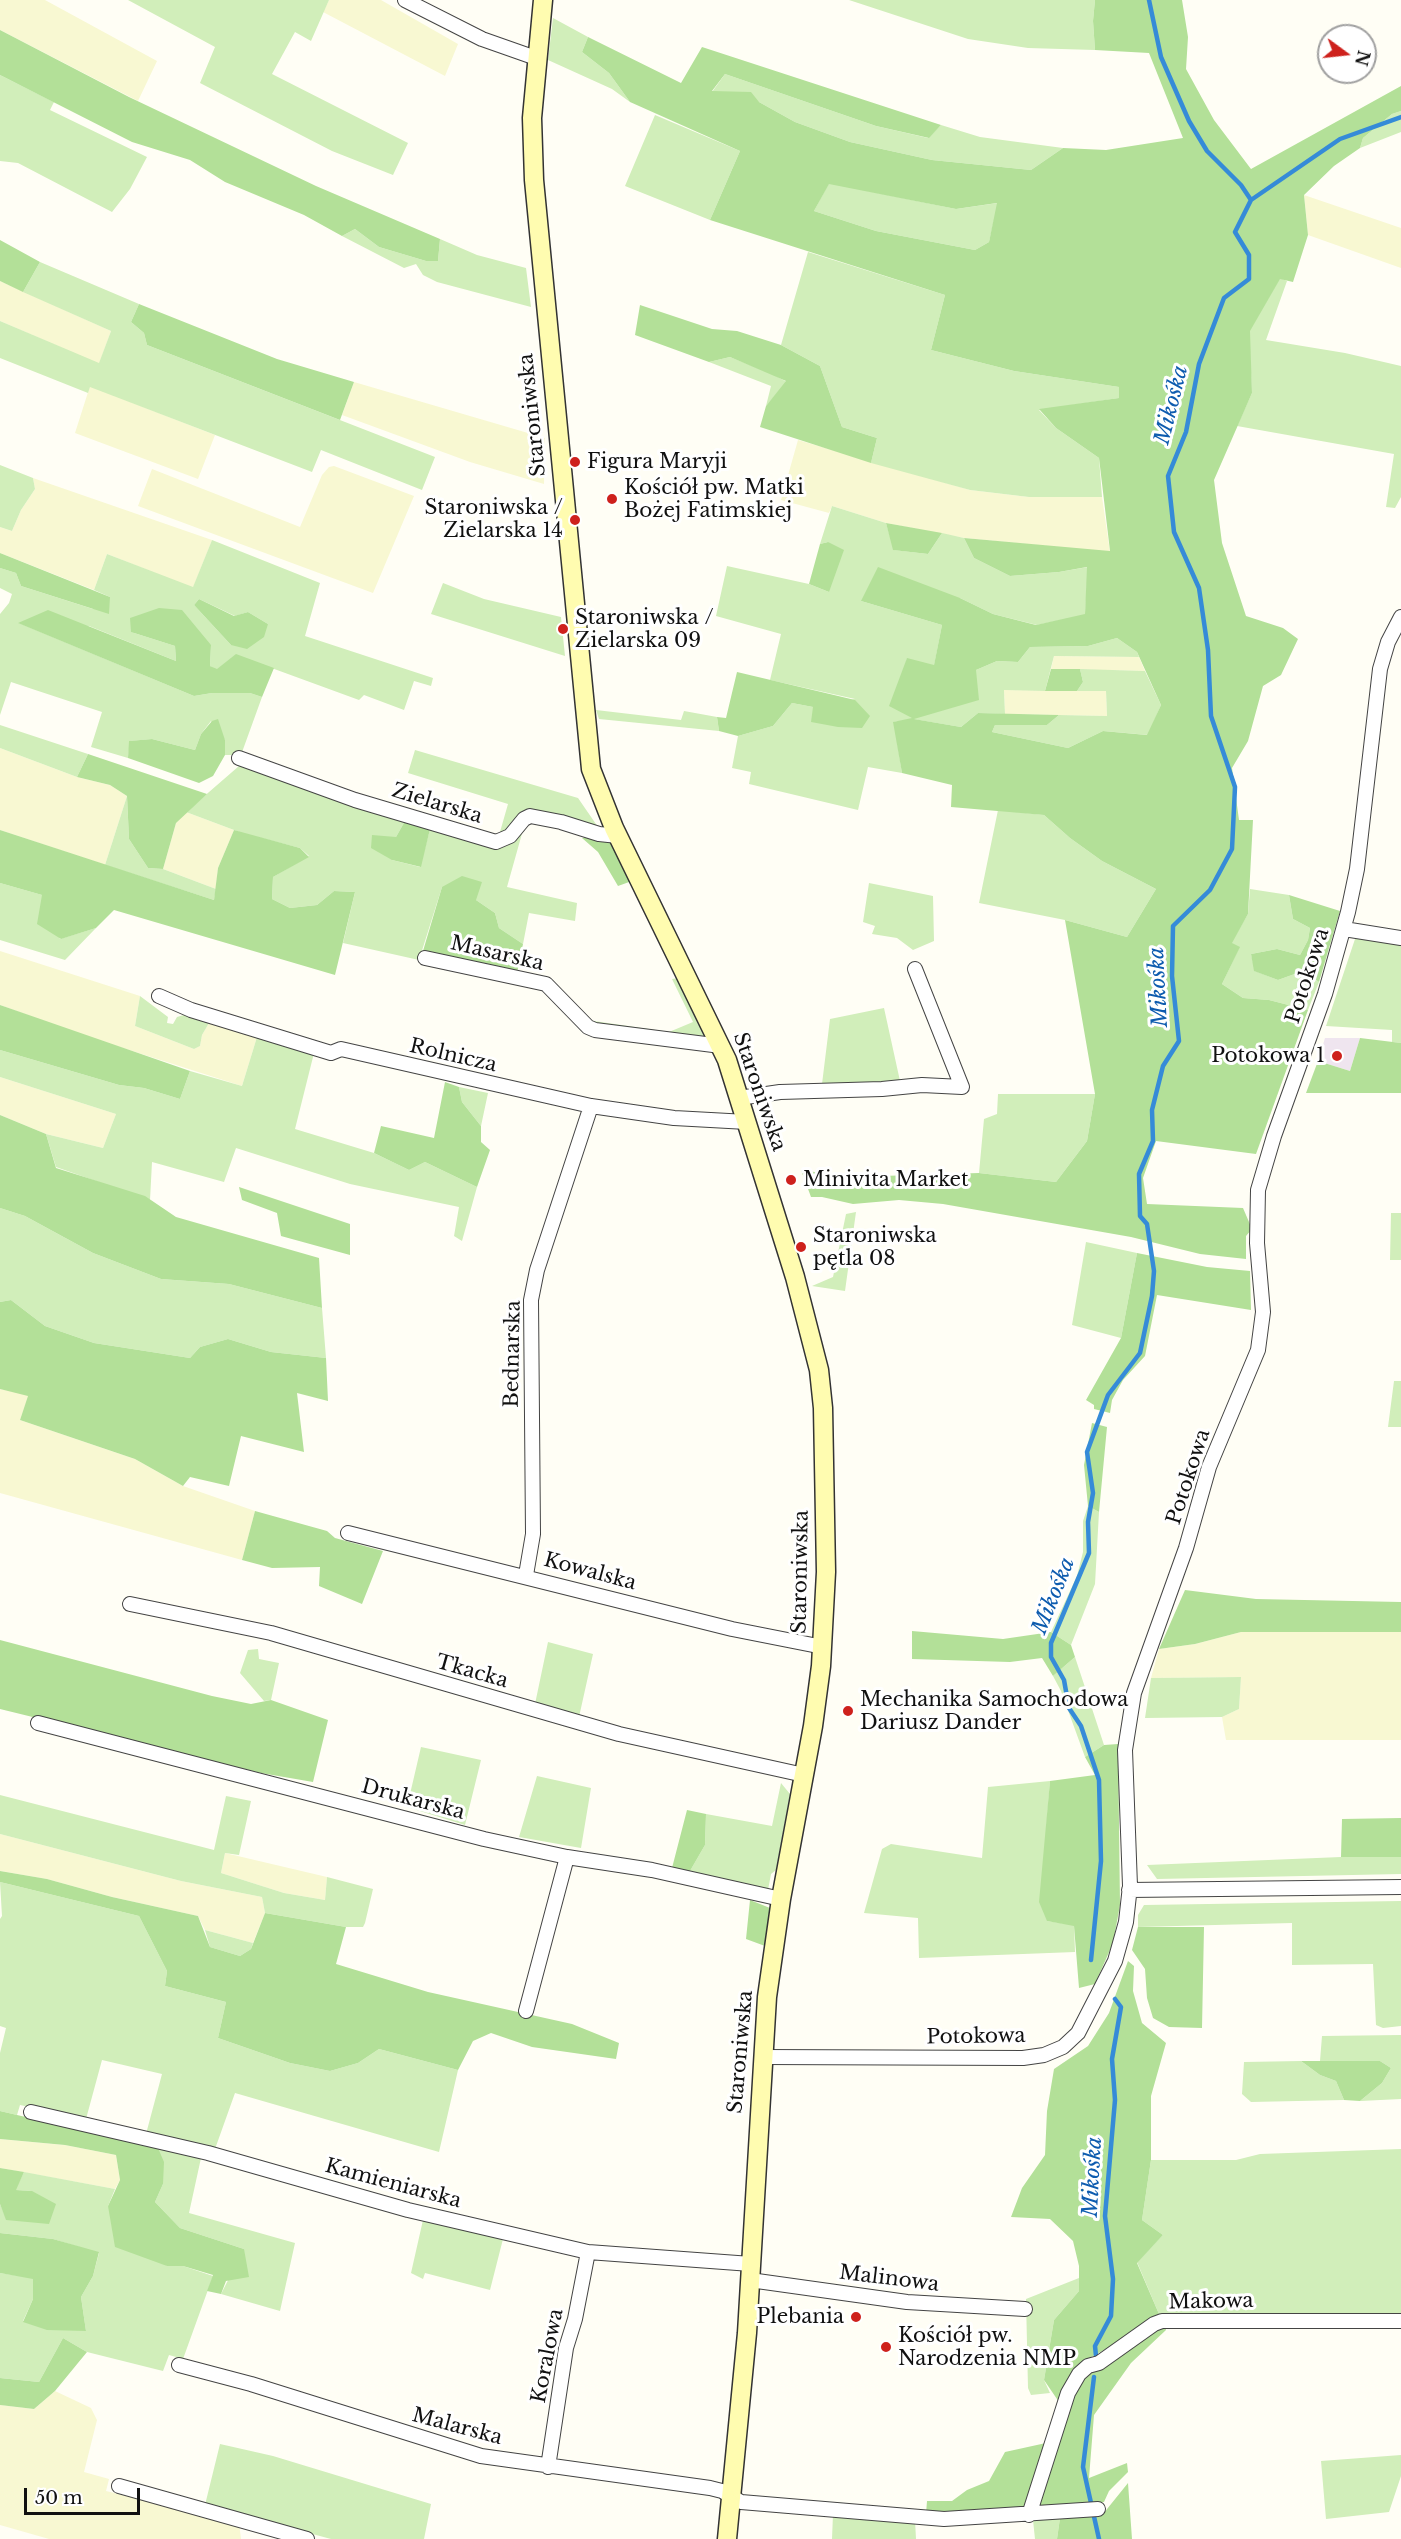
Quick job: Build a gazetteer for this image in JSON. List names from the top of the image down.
{
  "streets": {
    "street": [
      "Staroniwska",
      "Zielarska",
      "Masarska",
      "Potokowa",
      "Rolnicza",
      "Bednarska",
      "Kowalska",
      "Tkacka",
      "Drukarska",
      "Kamieniarska",
      "Malinowa",
      "Makowa",
      "Koralowa",
      "Malarska"
    ]
  },
  "crossings": [
    ["Staroniwska", "Zielarska"],
    ["Staroniwska", "Masarska"],
    ["Staroniwska", "Potokowa"],
    ["Staroniwska", "Rolnicza"],
    ["Staroniwska", "Kowalska"],
    ["Staroniwska", "Tkacka"],
    ["Staroniwska", "Drukarska"],
    ["Staroniwska", "Kamieniarska"],
    ["Staroniwska", "Malinowa"],
    ["Staroniwska", "Malarska"],
    ["Rolnicza", "Bednarska"],
    ["Bednarska", "Kowalska"],
    ["Kamieniarska", "Malinowa"],
    ["Kamieniarska", "Koralowa"],
    ["Koralowa", "Malarska"]
  ],
  "water": ["Mikośka"],
  "places": [
    "Figura Maryji",
    "Kościół pw. Matki Bożej Fatimskiej",
    "Staroniwska / Zielarska 14",
    "Staroniwska / Zielarska 09",
    "Potokowa 1",
    "Minivita Market",
    "Staroniwska pętla 08",
    "Mechanika Samochodowa Dariusz Dander",
    "Plebania",
    "Kościół pw. Narodzenia NMP"
  ],
  "scale_bar": "50 m",
  "north": "right"
}
